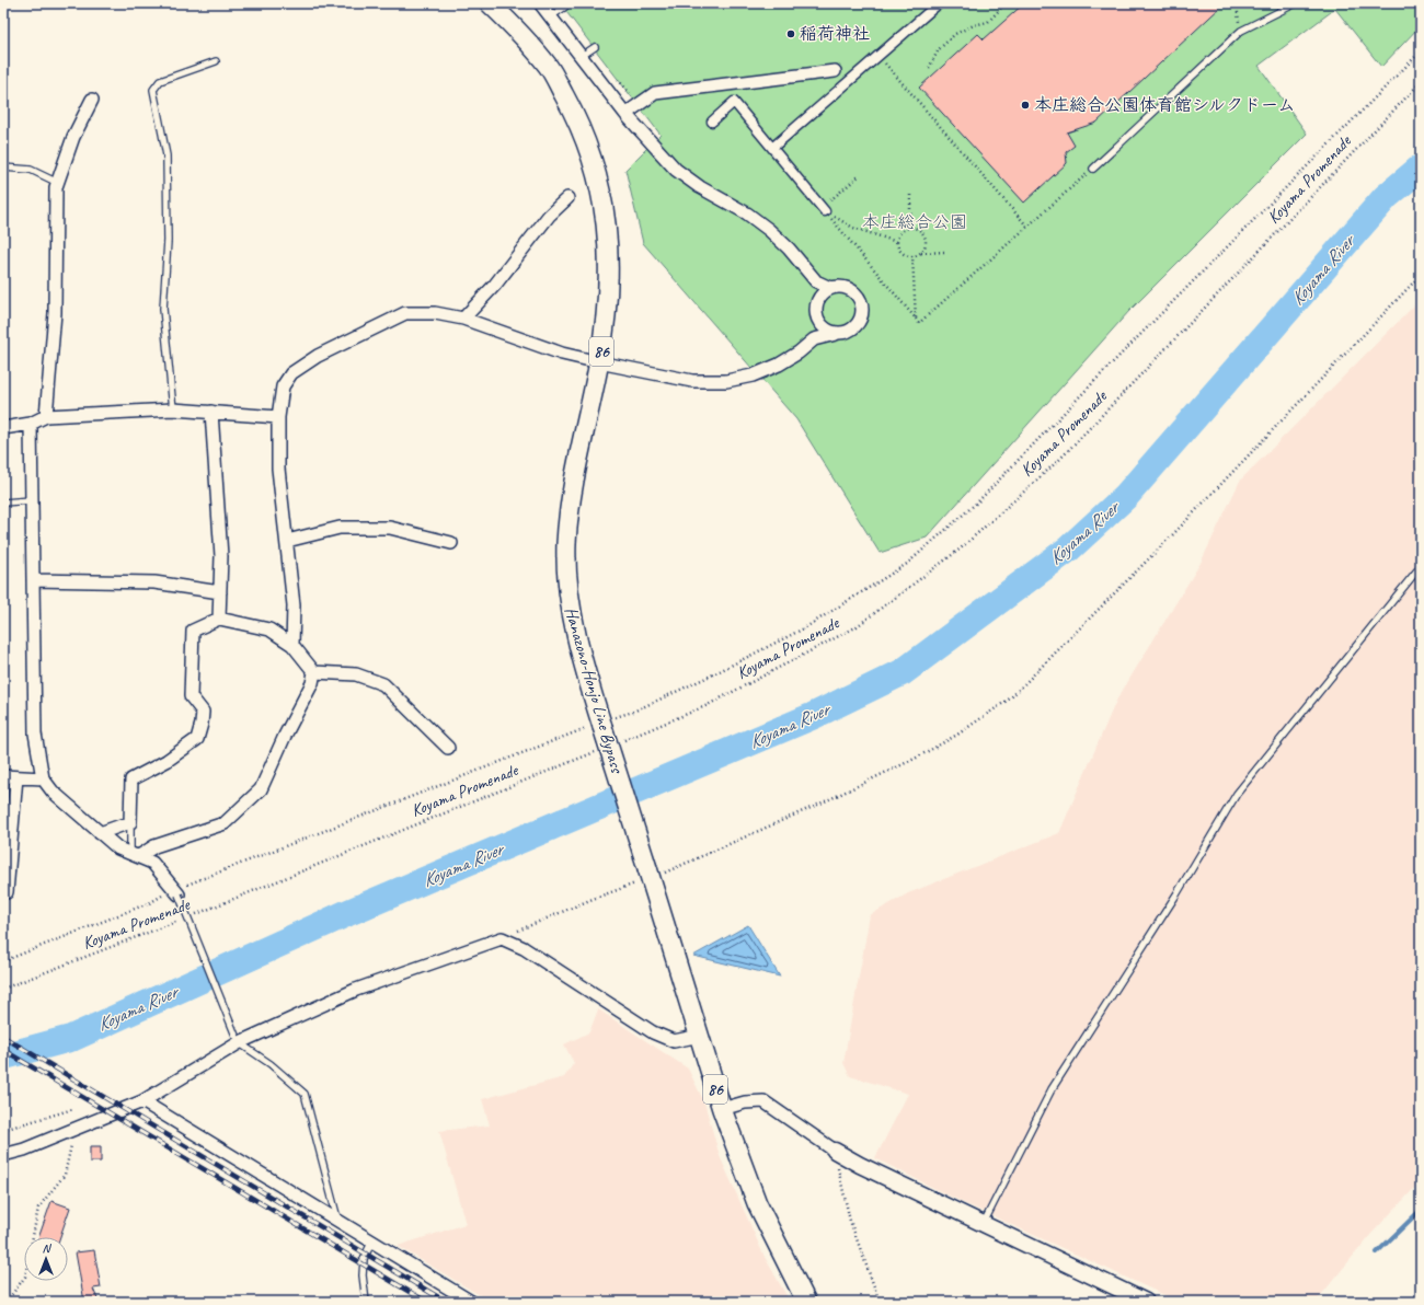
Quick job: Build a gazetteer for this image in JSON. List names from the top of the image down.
{
  "streets": {
    "main road": ["86", "Hanazono-Honjo Line Bypass"],
    "path": ["Koyama Promenade"]
  },
  "water": ["Koyama River"],
  "parks": ["本庄総合公園"],
  "places": ["稲荷神社", "本庄総合公園体育館シルクドーム"],
  "north": "top"
}
